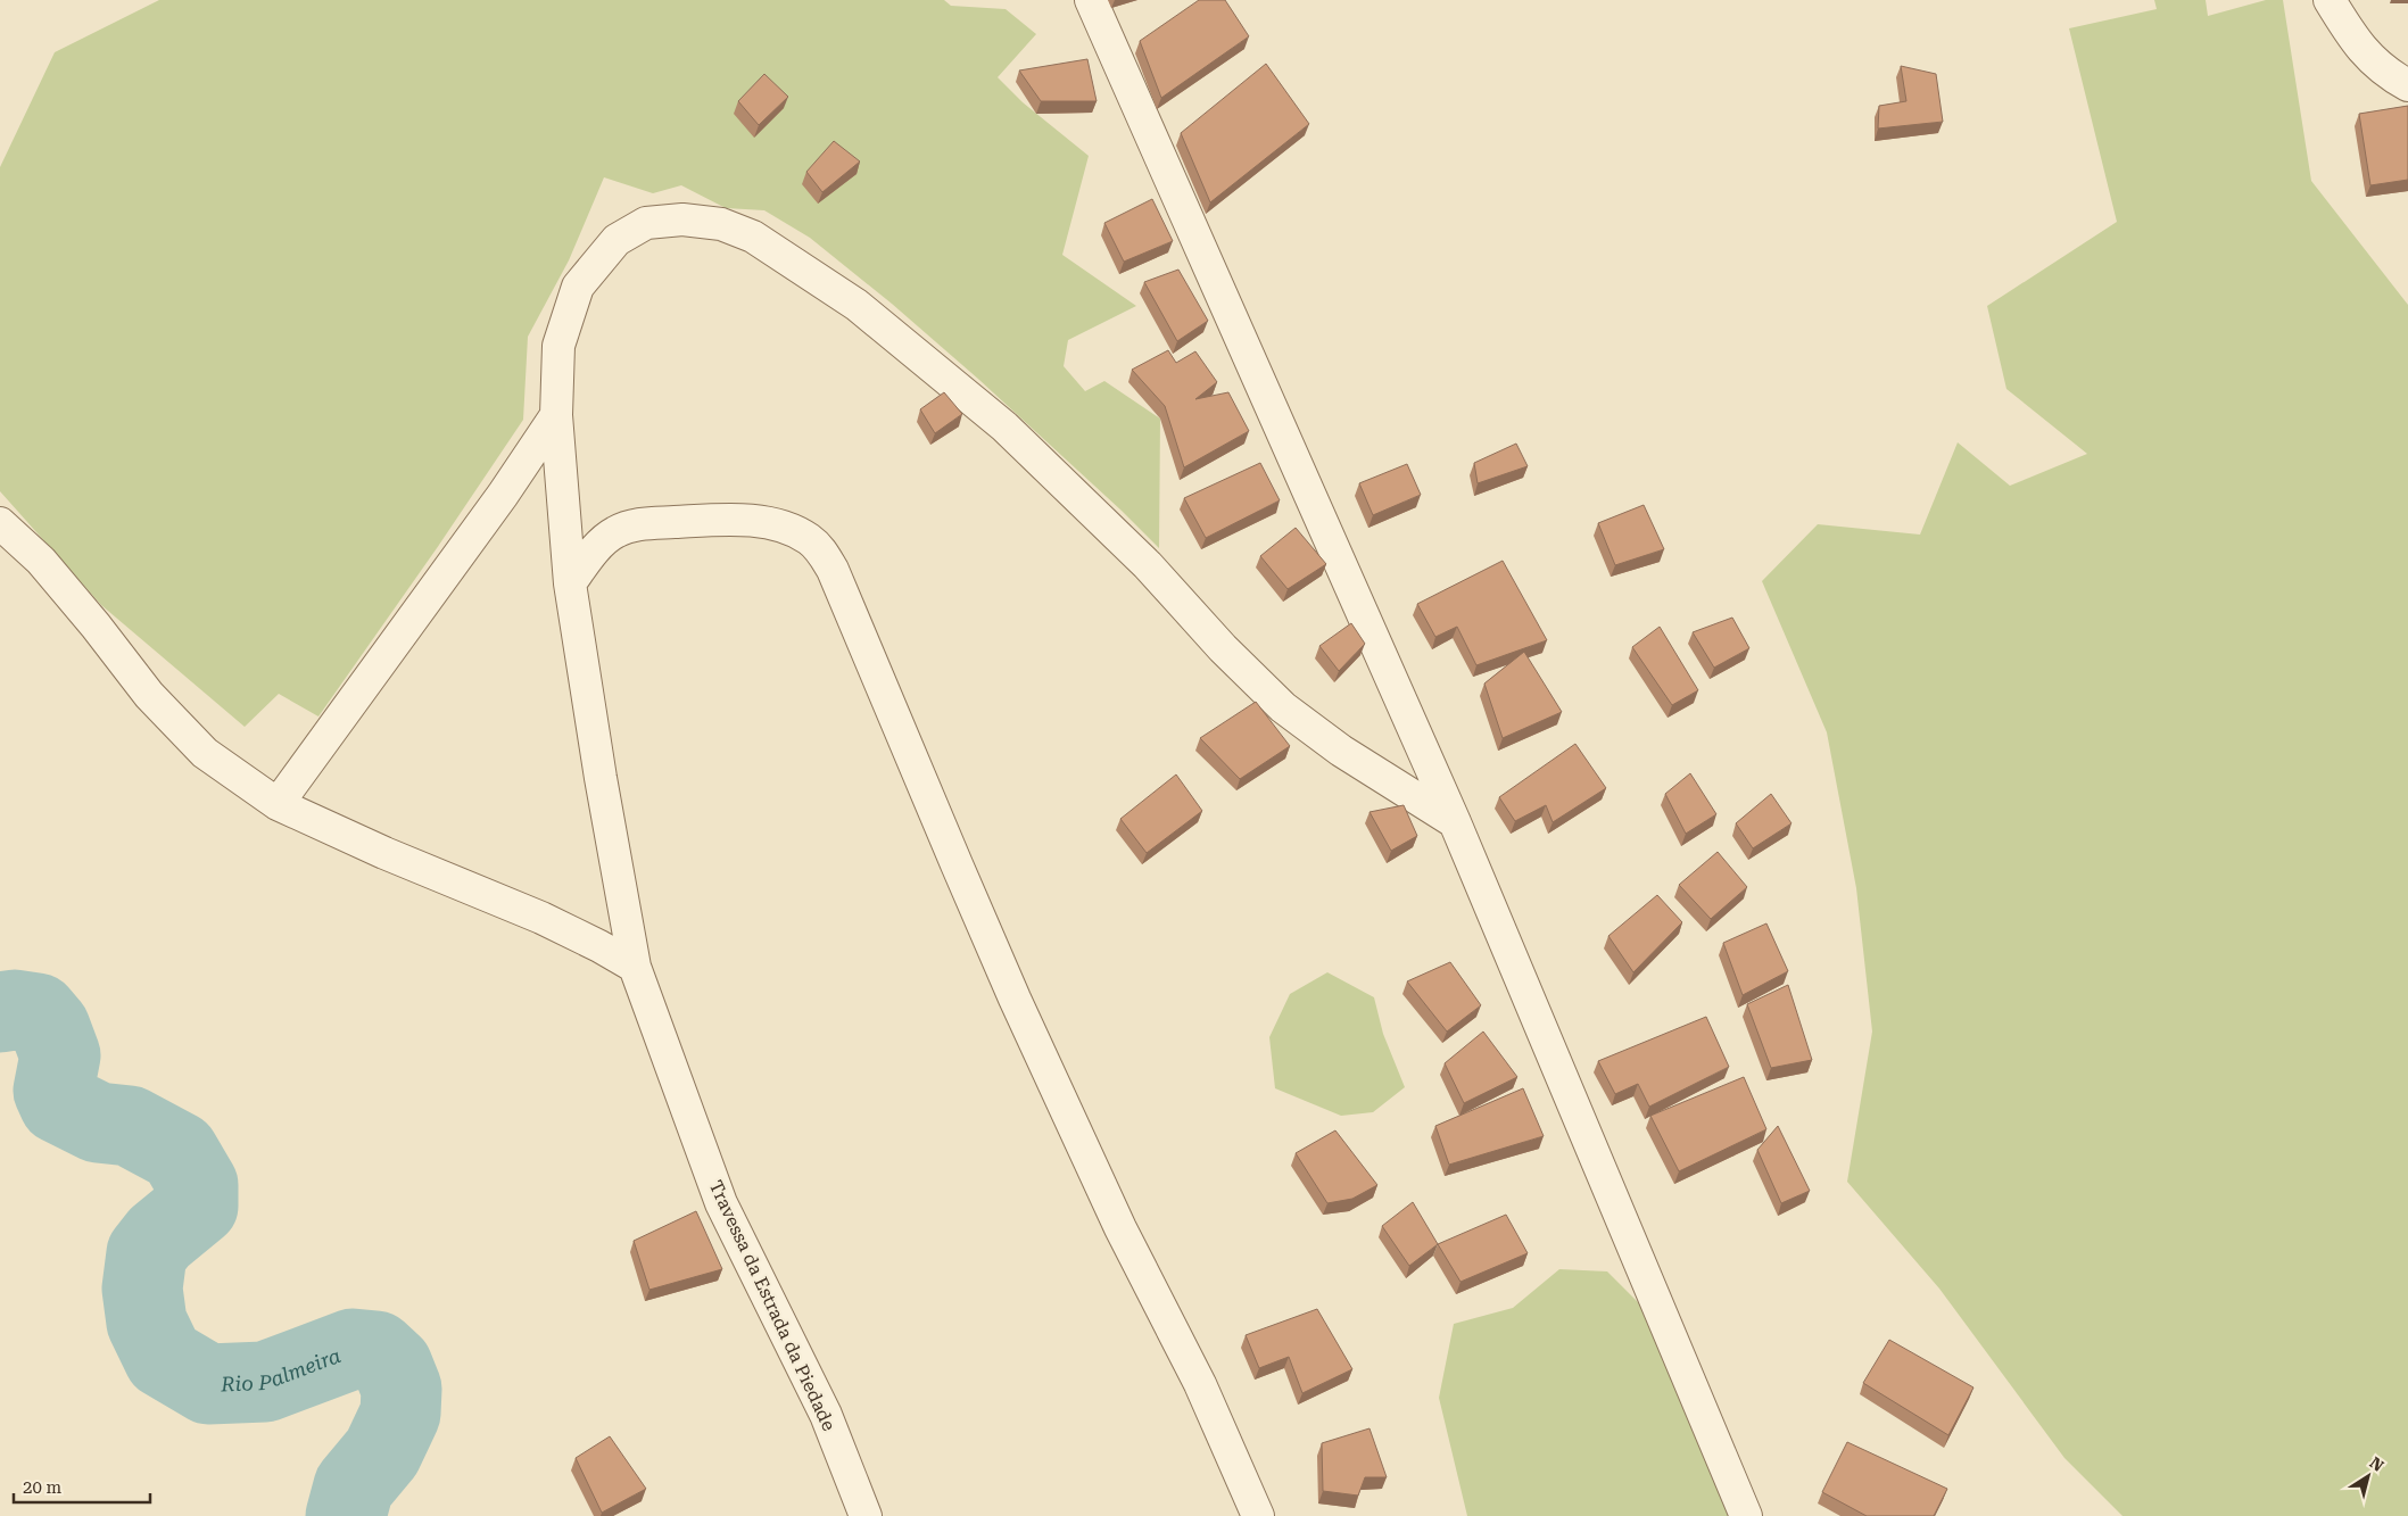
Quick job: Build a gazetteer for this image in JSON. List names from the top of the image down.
{
  "streets": {
    "street": ["Travessa da Estrada da Piedade"]
  },
  "water": ["Rio Palmeira"],
  "scale_bar": "20 m",
  "north": "top right"
}
